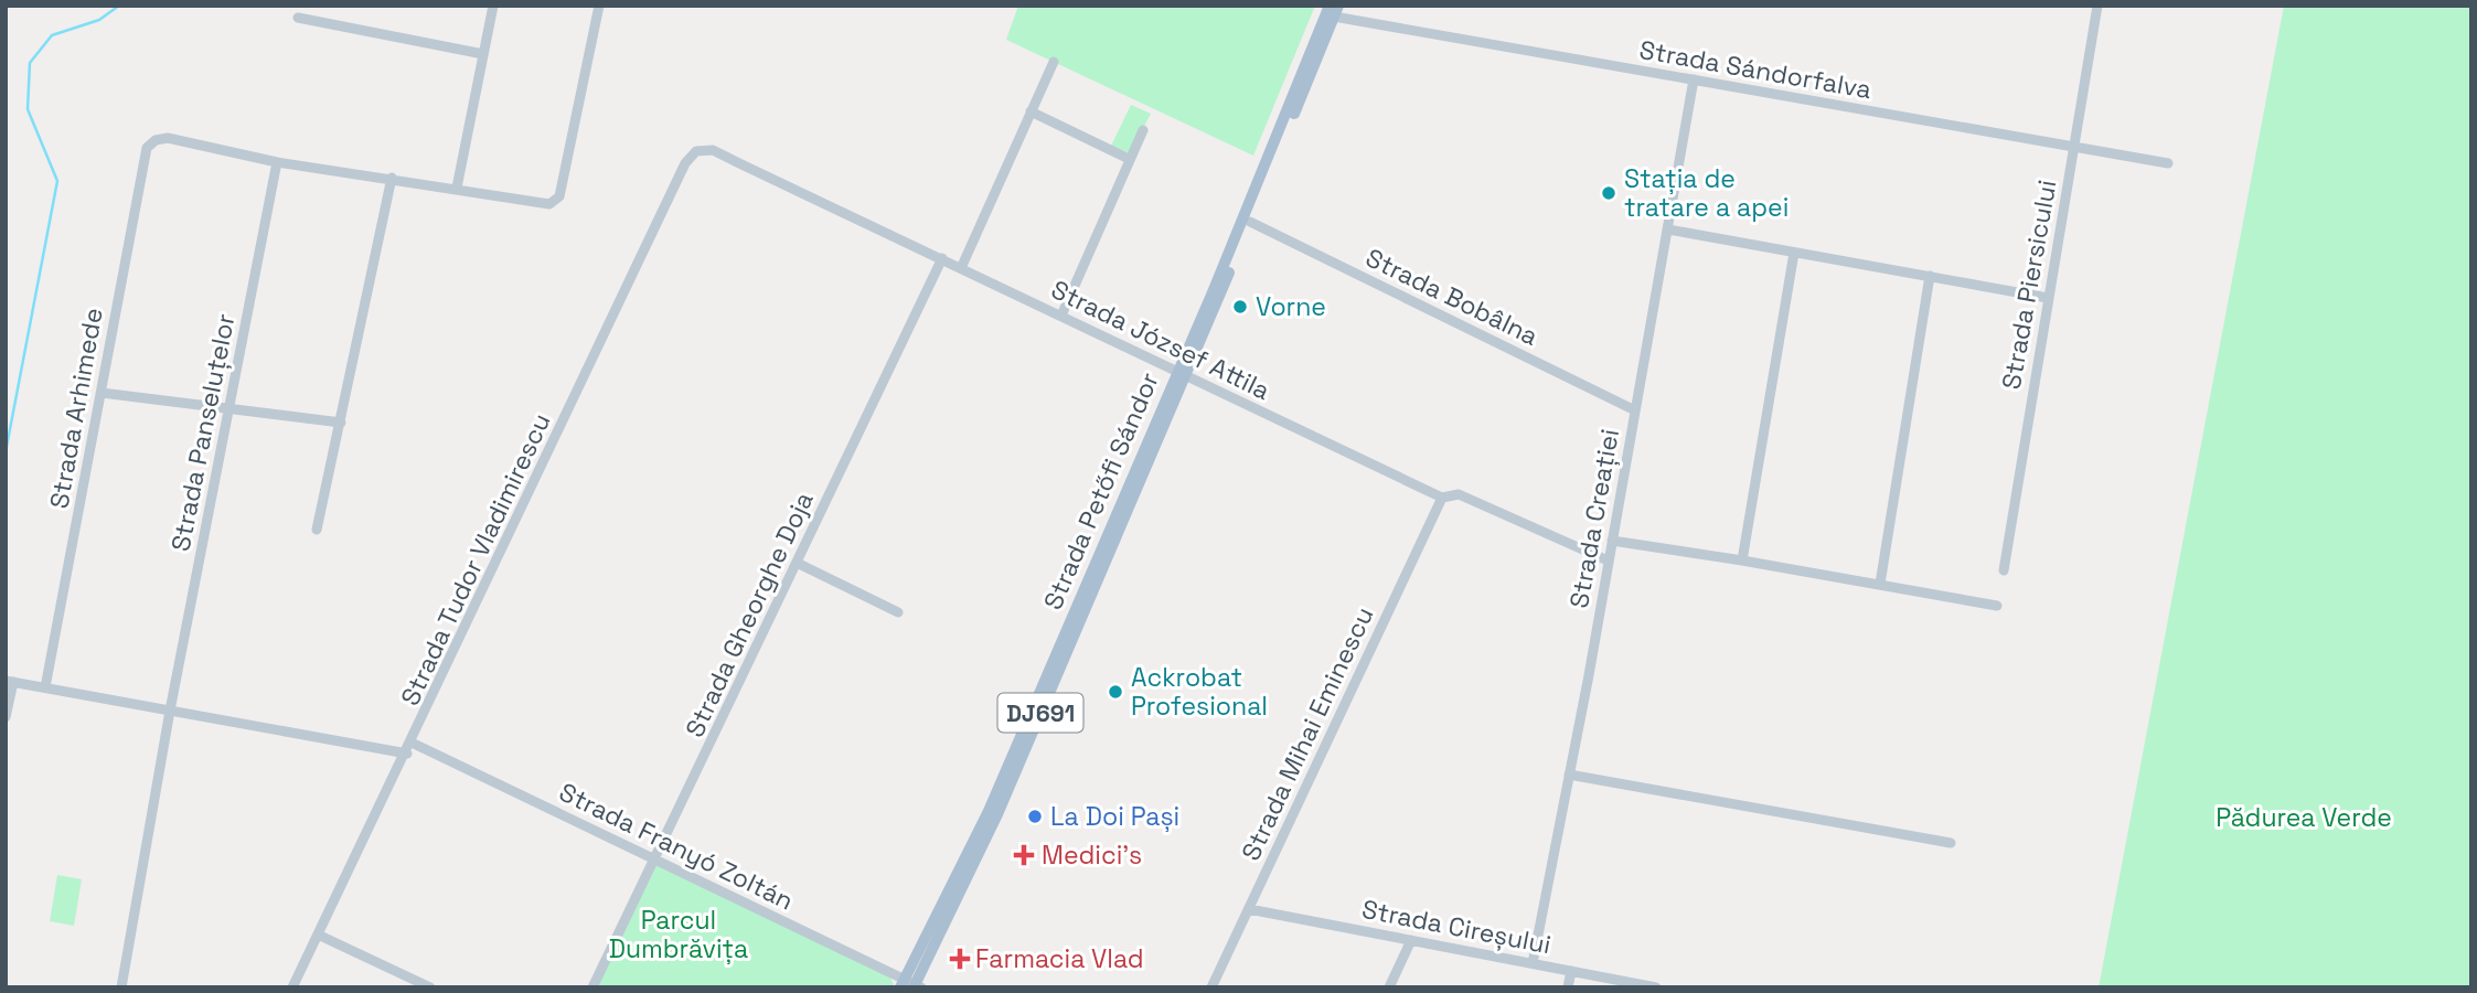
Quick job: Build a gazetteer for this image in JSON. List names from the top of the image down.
{
  "streets": {
    "main road": ["Strada Petőfi Sándor", "DJ691"],
    "street": [
      "Strada Sándorfalva",
      "Strada Piersicului",
      "Strada Bobâlna",
      "Strada József Attila",
      "Strada Arhimede",
      "Strada Panseluțelor",
      "Strada Creației",
      "Strada Tudor Vladimirescu",
      "Strada Gheorghe Doja",
      "Strada Mihai Eminescu",
      "Strada Franyó Zoltán",
      "Strada Cireșului"
    ]
  },
  "crossings": [
    ["Strada Sándorfalva", "Strada Piersicului"],
    ["Strada Sándorfalva", "Strada Petőfi Sándor"],
    ["Strada Sándorfalva", "Strada Creației"],
    ["Strada Bobâlna", "Strada Petőfi Sándor"],
    ["Strada Bobâlna", "Strada Creației"],
    ["Strada József Attila", "Strada Petőfi Sándor"],
    ["Strada József Attila", "Strada Creației"],
    ["Strada József Attila", "Strada Tudor Vladimirescu"],
    ["Strada József Attila", "Strada Gheorghe Doja"],
    ["Strada József Attila", "Strada Mihai Eminescu"],
    ["Strada Arhimede", "Strada Panseluțelor"],
    ["Strada Petőfi Sándor", "Strada Franyó Zoltán"],
    ["Strada Creației", "Strada Cireșului"],
    ["Strada Tudor Vladimirescu", "Strada Franyó Zoltán"],
    ["Strada Gheorghe Doja", "Strada Franyó Zoltán"],
    ["Strada Mihai Eminescu", "Strada Cireșului"]
  ],
  "parks": ["Pădurea Verde", "Parcul Dumbrăvița"],
  "places": {
    "other": [
      "Stația de tratare a apei",
      "Vorne",
      "Ackrobat Profesional",
      "La Doi Pași"
    ],
    "health": ["Medici's", "Farmacia Vlad"]
  }
}
